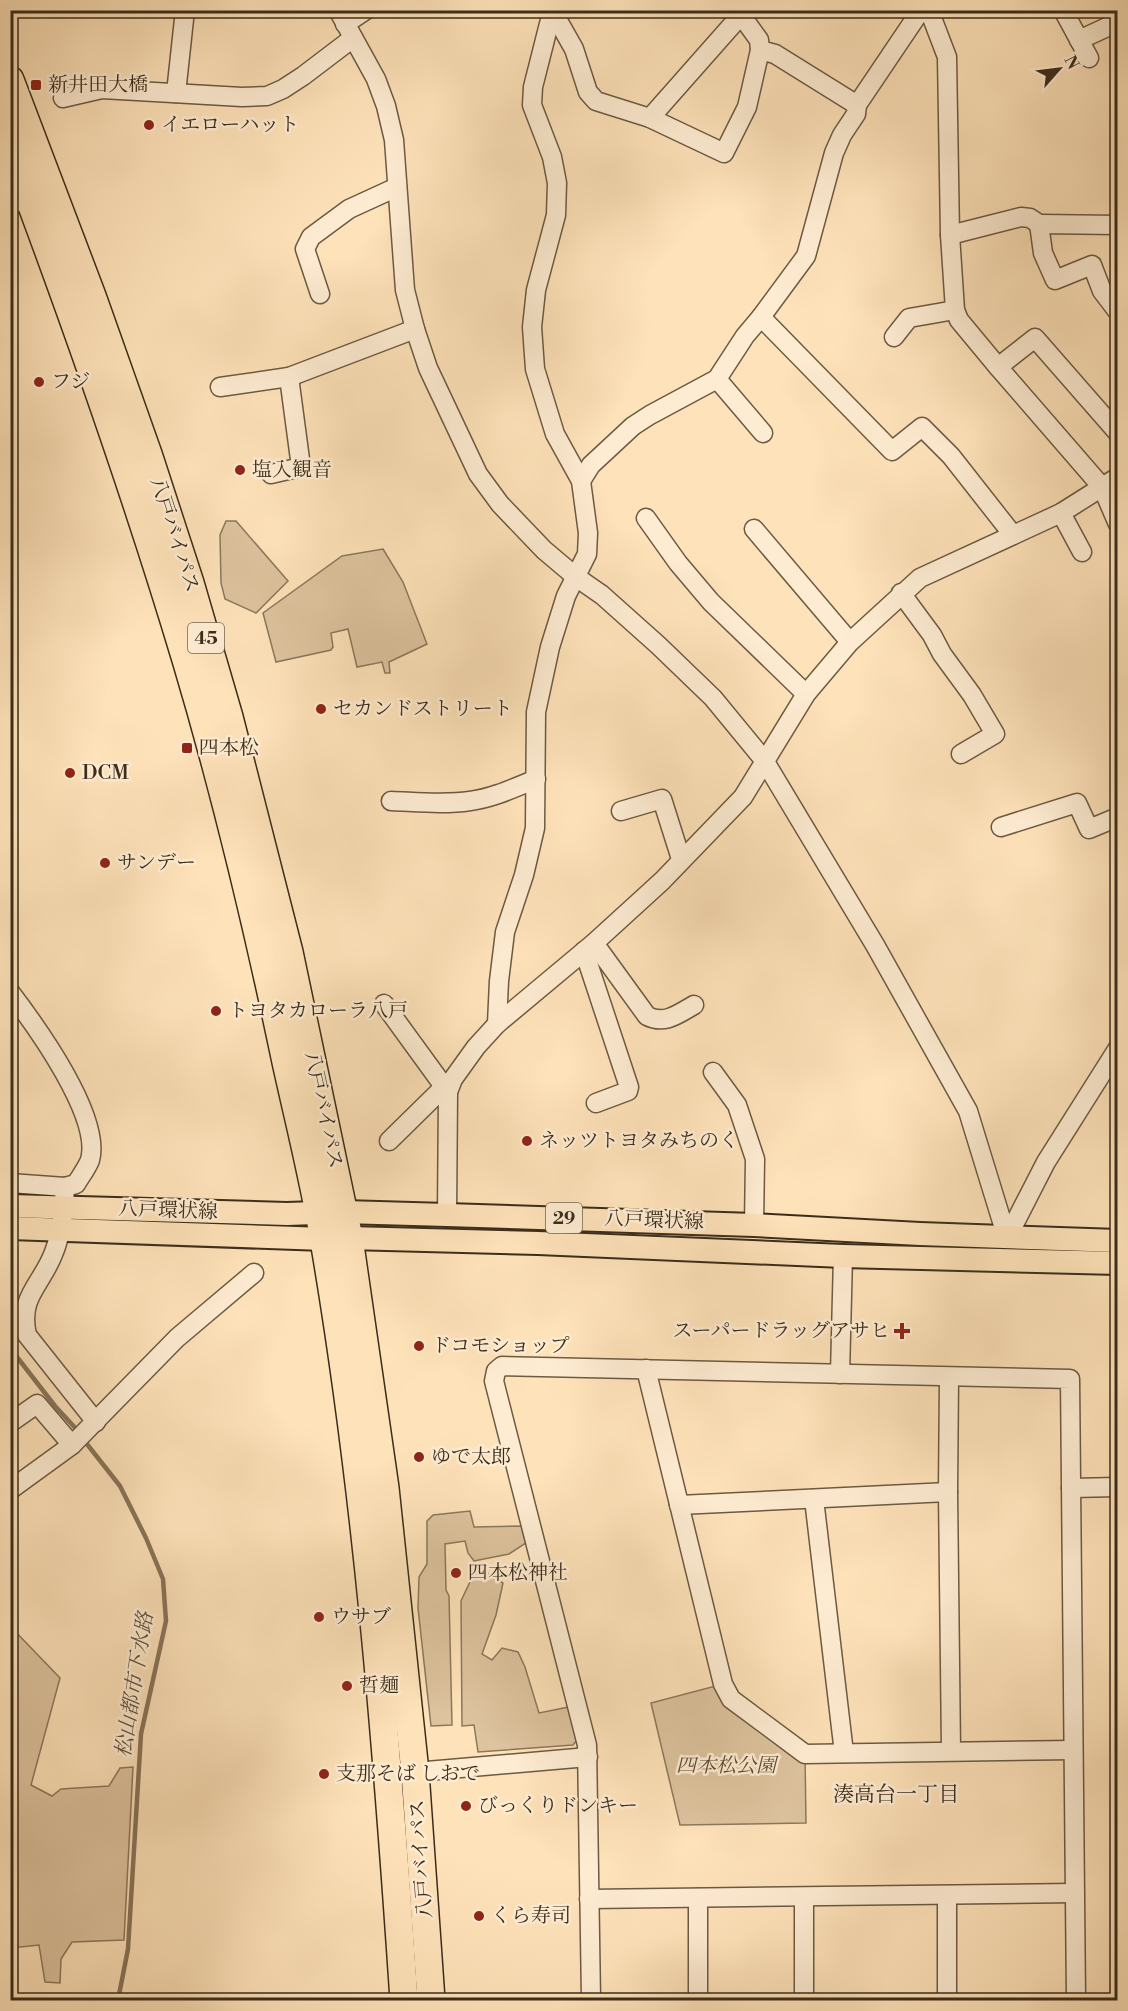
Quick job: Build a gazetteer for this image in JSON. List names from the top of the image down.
{
  "streets": {
    "highway": ["八戸バイパス", "45"],
    "main road": ["八戸環状線", "29"]
  },
  "crossings": [
    ["八戸バイパス", "八戸環状線"]
  ],
  "districts": ["湊高台一丁目"],
  "water": ["松山都市下水路"],
  "parks": ["四本松公園"],
  "places": {
    "transit": ["新井田大橋", "四本松"],
    "other": [
      "イエローハット",
      "フジ",
      "塩入観音",
      "セカンドストリート",
      "DCM",
      "サンデー",
      "トヨタカローラ八戸",
      "ネッツトヨタみちのく",
      "ドコモショップ",
      "ゆで太郎",
      "四本松神社",
      "ウサブ",
      "哲麺",
      "支那そば しおで",
      "びっくりドンキー",
      "くら寿司"
    ],
    "health": ["スーパードラッグアサヒ"]
  },
  "north": "top right"
}
